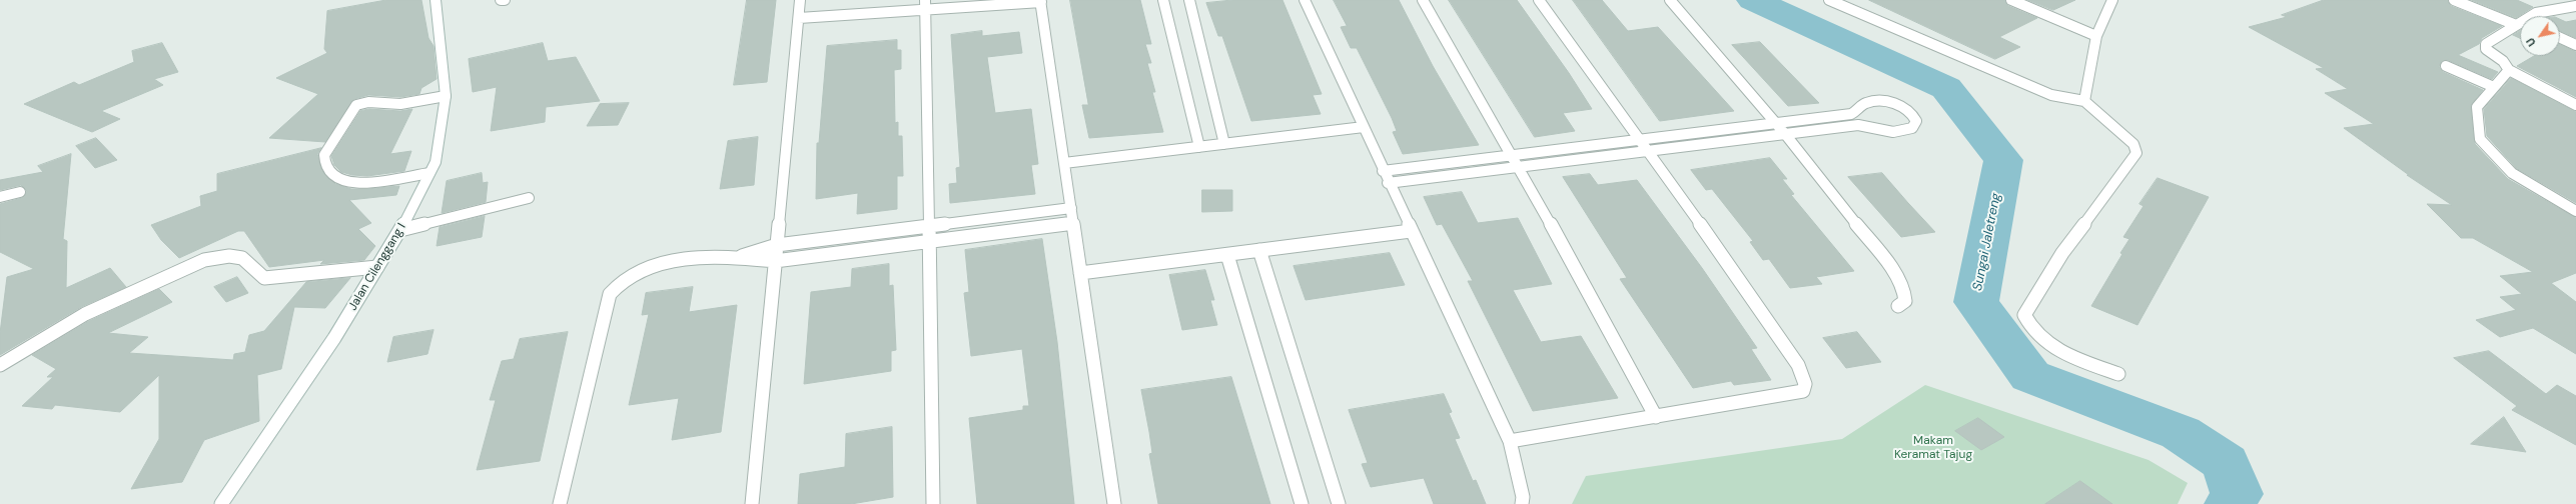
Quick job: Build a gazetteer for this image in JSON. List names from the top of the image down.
{
  "streets": {
    "street": ["Jalan Cilenggang I"]
  },
  "water": ["Sungai Jaletreng"],
  "parks": ["Makam Keramat Tajug"],
  "north": "bottom left"
}
